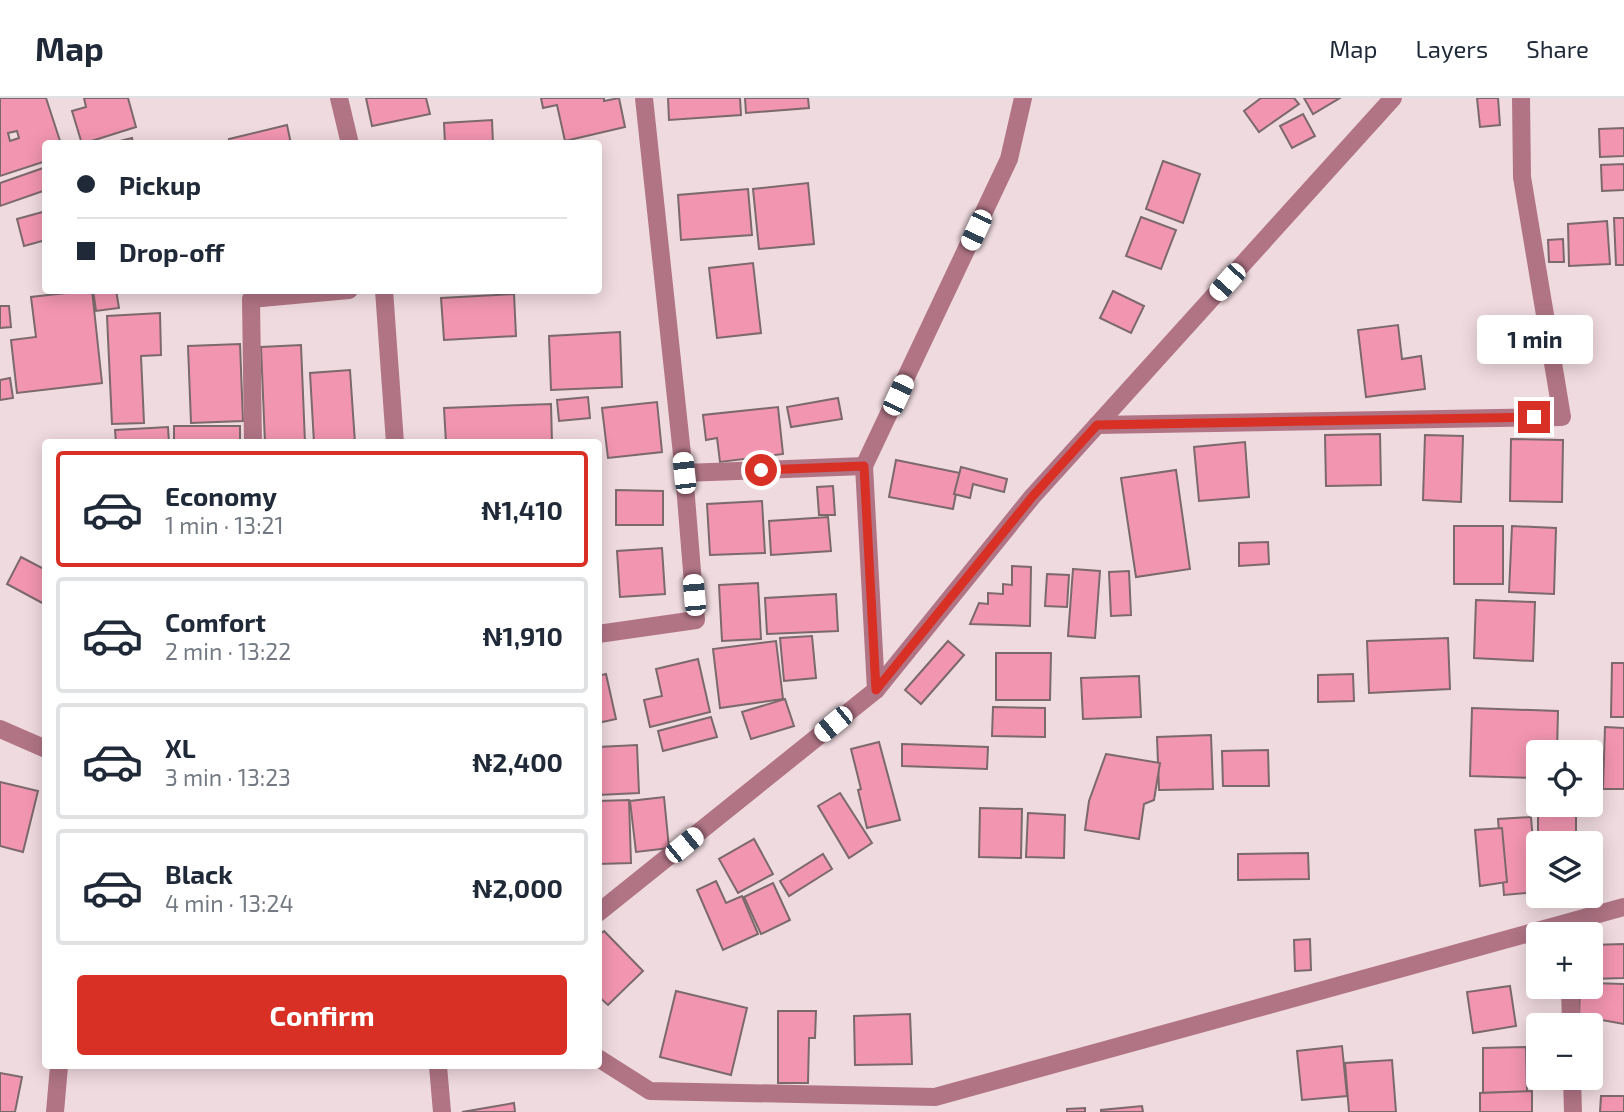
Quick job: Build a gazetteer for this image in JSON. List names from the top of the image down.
{
  "page": {
    "header": "Map",
    "nav": ["Map", "Layers", "Share"],
    "banner": ["Pickup", "Drop-off"],
    "bubble": "1 min",
    "list": [
      {
        "name": "Economy",
        "note": "1 min · 13:21",
        "value": "₦1,410"
      },
      {
        "name": "Comfort",
        "note": "2 min · 13:22",
        "value": "₦1,910"
      },
      {
        "name": "XL",
        "note": "3 min · 13:23",
        "value": "₦2,400"
      },
      {
        "name": "Black",
        "note": "4 min · 13:24",
        "value": "₦2,000"
      }
    ],
    "map_buttons": ["+", "−"],
    "buttons": "Confirm"
  }
}
